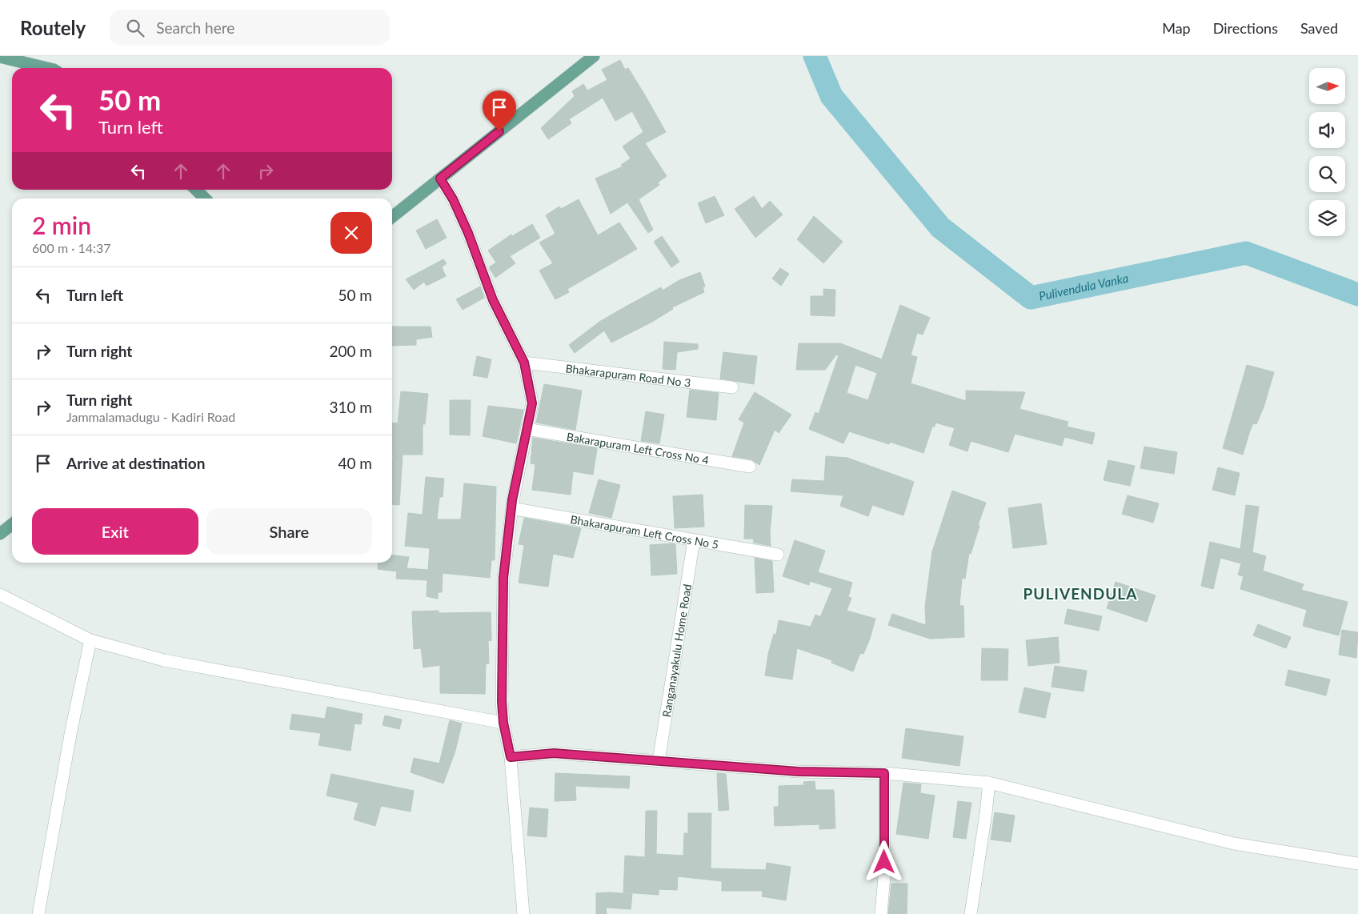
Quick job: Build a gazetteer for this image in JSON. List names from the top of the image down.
{
  "streets": {
    "street": [
      "Bhakarapuram Road No 3",
      "Bakarapuram Left Cross No 4",
      "Bhakarapuram Left Cross No 5",
      "Ranganayakulu Home Road"
    ]
  },
  "crossings": [
    ["Bhakarapuram Left Cross No 5", "Ranganayakulu Home Road"]
  ],
  "districts": ["PULIVENDULA"],
  "water": ["Pulivendula Vanka"],
  "north": "right",
  "page": {
    "header": "Routely",
    "search": "Search here",
    "nav": ["Map", "Directions", "Saved"],
    "turn": ["50 m", "Turn left"],
    "heading": ["2 min", "600 m · 14:37"],
    "list": [
      {
        "name": "Turn left",
        "value": "50 m"
      },
      {
        "name": "Turn right",
        "value": "200 m"
      },
      {
        "name": "Turn right",
        "note": "Jammalamadugu - Kadiri Road",
        "value": "310 m"
      },
      {
        "name": "Arrive at destination",
        "value": "40 m"
      }
    ],
    "buttons": ["Exit", "Share"]
  }
}
